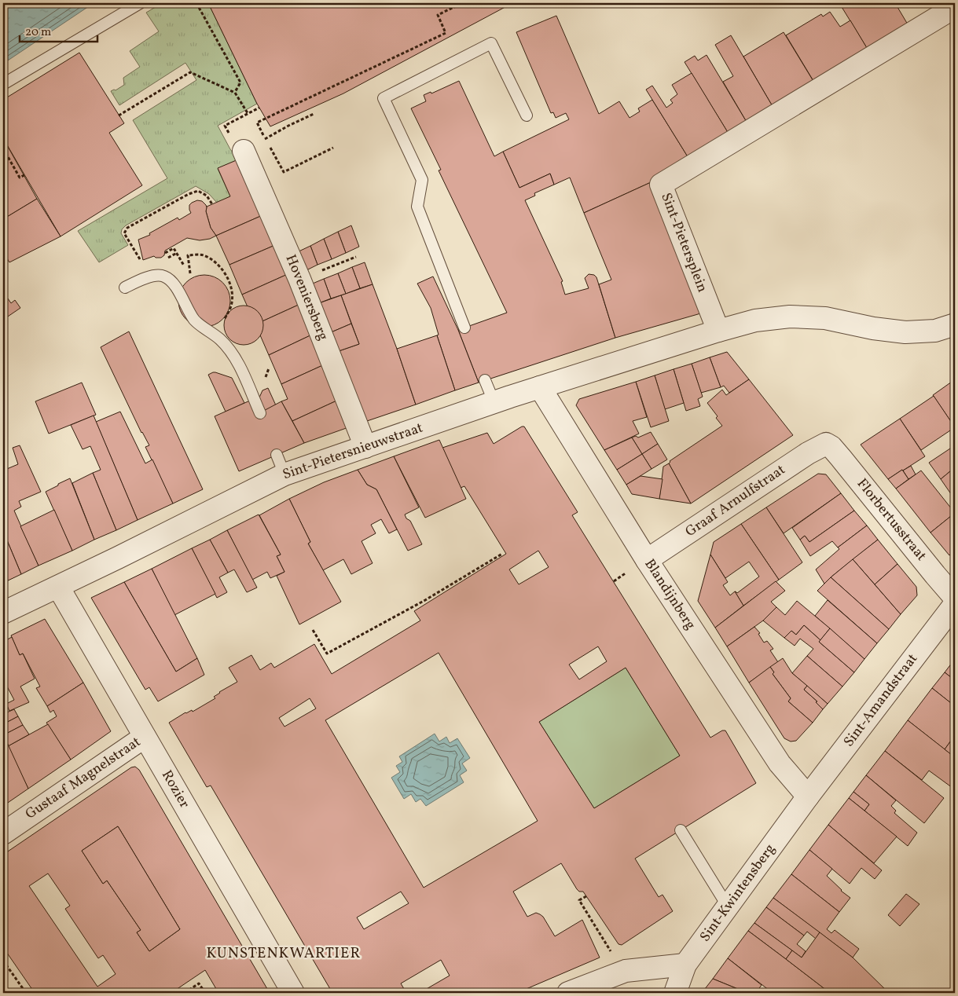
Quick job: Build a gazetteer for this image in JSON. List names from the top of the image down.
{
  "streets": {
    "street": [
      "Sint-Pietersplein",
      "Hoveniersberg",
      "Sint-Pietersnieuwstraat",
      "Graaf Arnulfstraat",
      "Florbertusstraat",
      "Blandijnberg",
      "Sint-Amandstraat",
      "Gustaaf Magnelstraat",
      "Rozier",
      "Sint-Kwintensberg"
    ]
  },
  "crossings": [
    ["Sint-Pietersplein", "Sint-Pietersnieuwstraat"],
    ["Hoveniersberg", "Sint-Pietersnieuwstraat"],
    ["Sint-Pietersnieuwstraat", "Blandijnberg"],
    ["Sint-Pietersnieuwstraat", "Rozier"],
    ["Graaf Arnulfstraat", "Florbertusstraat"],
    ["Graaf Arnulfstraat", "Blandijnberg"],
    ["Blandijnberg", "Sint-Amandstraat"],
    ["Blandijnberg", "Sint-Kwintensberg"],
    ["Sint-Amandstraat", "Sint-Kwintensberg"],
    ["Gustaaf Magnelstraat", "Rozier"]
  ],
  "districts": ["KUNSTENKWARTIER"],
  "scale_bar": "20 m"
}
